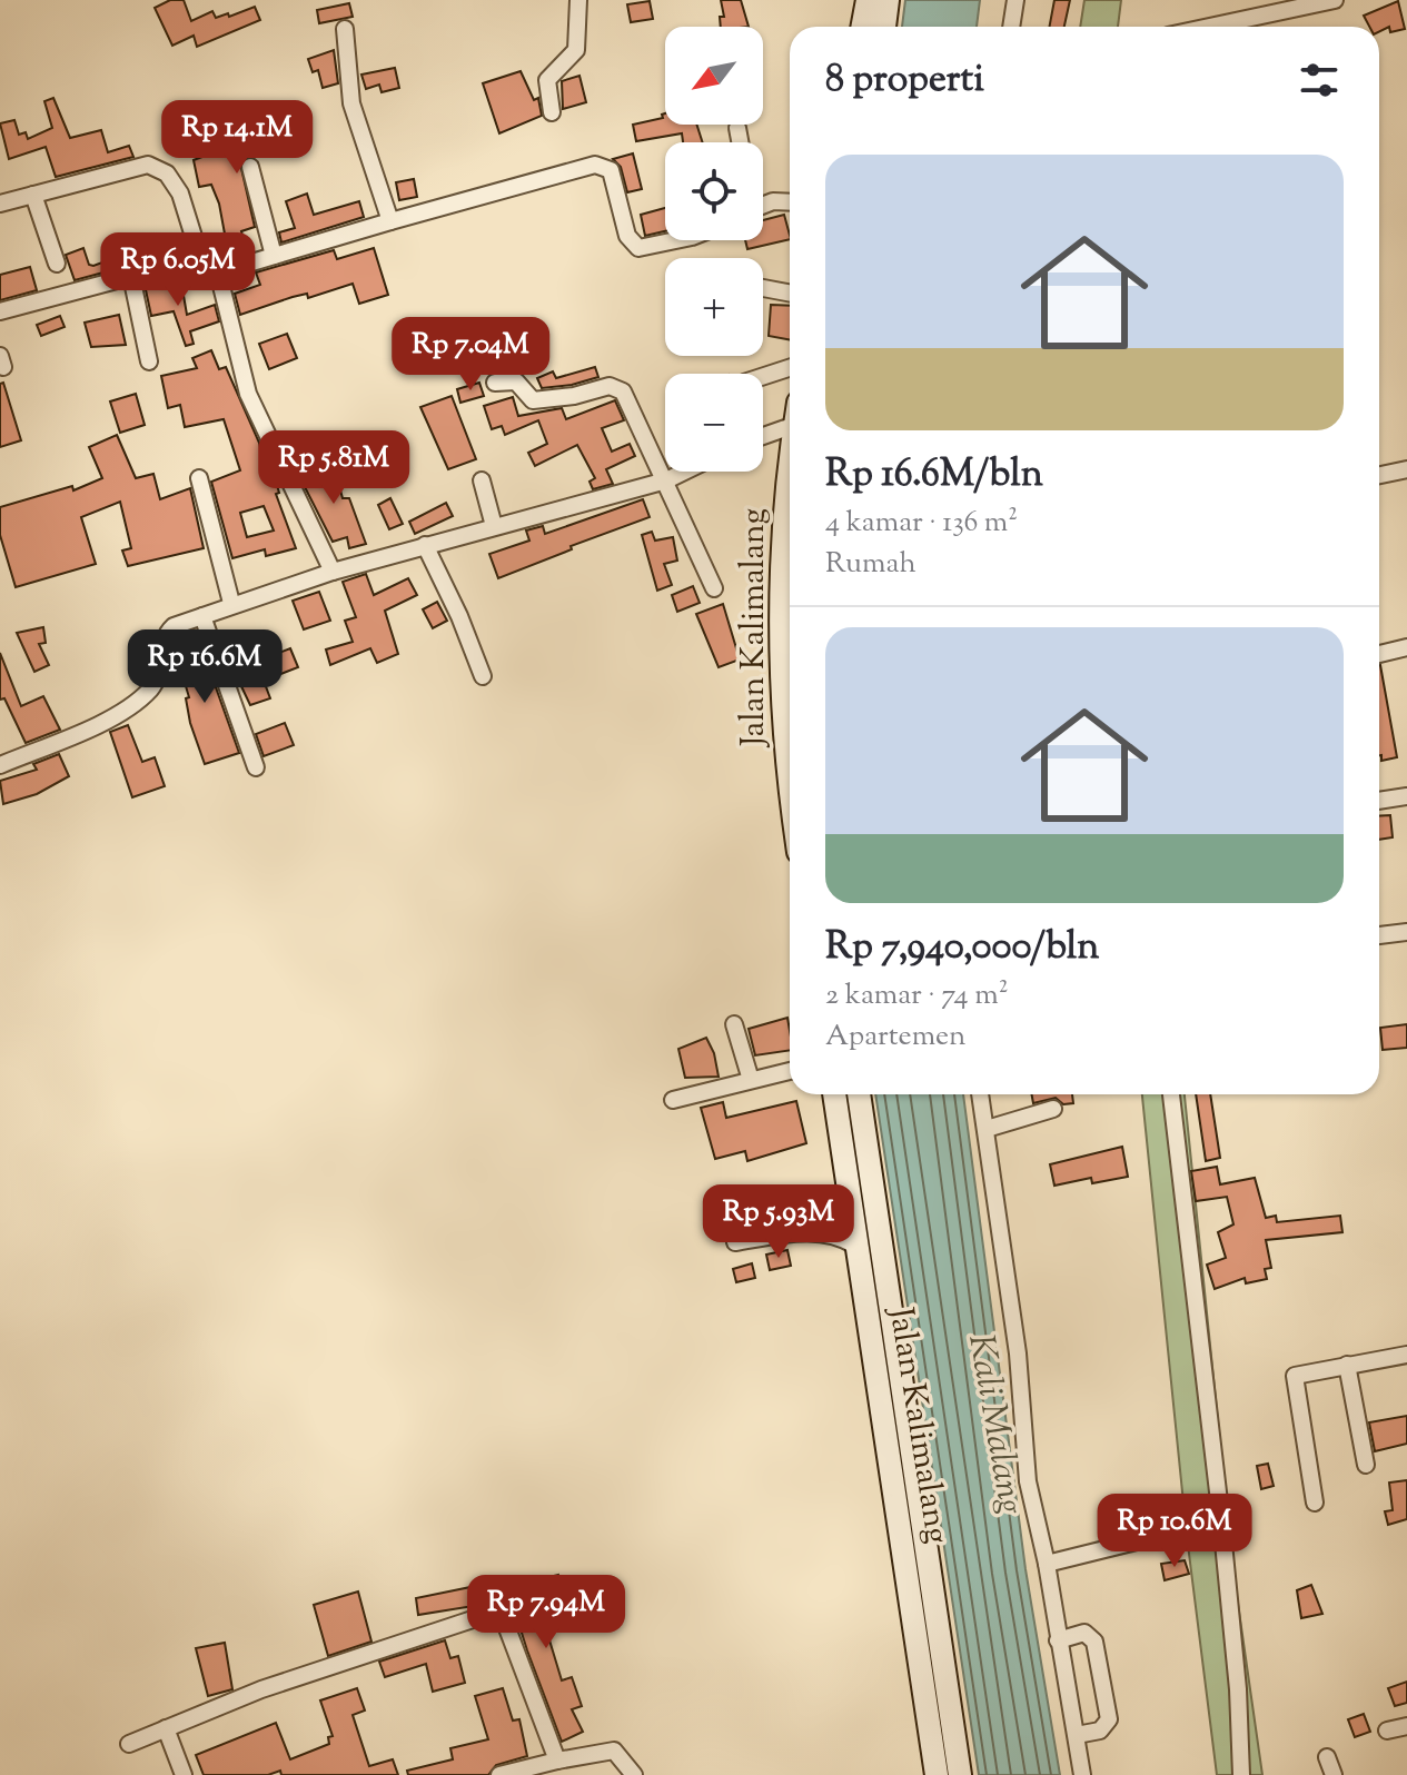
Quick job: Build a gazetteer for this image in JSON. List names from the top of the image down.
{
  "streets": {
    "main road": ["Jalan Kalimalang"]
  },
  "water": ["Kali Malang"],
  "north": "bottom left",
  "page": {
    "map_buttons": ["+", "−"],
    "heading": "8 properti",
    "price": [
      "Rp 14.1M",
      "Rp 6.05M",
      "Rp 7.04M",
      "Rp 5.81M",
      "Rp 16.6M",
      "Rp 5.93M",
      "Rp 10.6M",
      "Rp 7.94M"
    ],
    "list": [
      {
        "name": "Rp 16.6M/bln",
        "note": "4 kamar · 136 m² · Rumah"
      },
      {
        "name": "Rp 7,940,000/bln",
        "note": "2 kamar · 74 m² · Apartemen"
      }
    ]
  }
}
